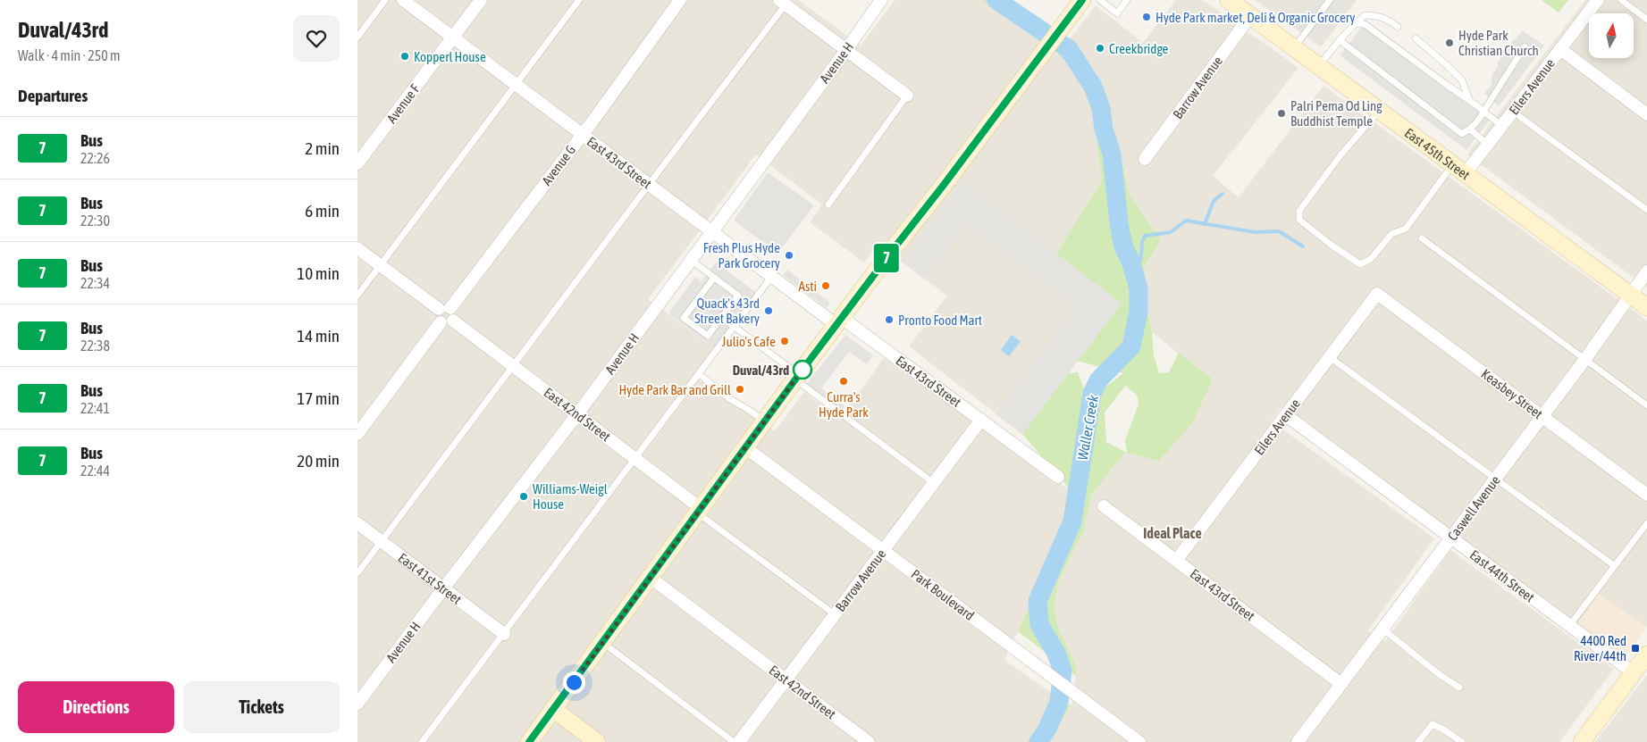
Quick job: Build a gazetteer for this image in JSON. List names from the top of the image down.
{
  "streets": {
    "street": [
      "Avenue H",
      "Eilers Avenue",
      "Barrow Avenue",
      "Avenue F",
      "East 45th Street",
      "East 43rd Street",
      "Avenue G",
      "Keasbey Street",
      "East 42nd Street",
      "Caswell Avenue",
      "East 44th Street",
      "East 41st Street",
      "Park Boulevard"
    ]
  },
  "crossings": [
    ["Avenue H", "East 43rd Street"],
    ["Avenue H", "East 42nd Street"],
    ["Avenue H", "East 41st Street"],
    ["Eilers Avenue", "East 45th Street"],
    ["Eilers Avenue", "East 43rd Street"],
    ["Eilers Avenue", "Keasbey Street"],
    ["Eilers Avenue", "East 44th Street"],
    ["Barrow Avenue", "East 45th Street"],
    ["Barrow Avenue", "East 43rd Street"],
    ["Barrow Avenue", "East 42nd Street"],
    ["Barrow Avenue", "Park Boulevard"],
    ["Avenue F", "East 43rd Street"],
    ["East 45th Street", "Caswell Avenue"],
    ["East 43rd Street", "Avenue G"],
    ["East 43rd Street", "Caswell Avenue"],
    ["Avenue G", "East 42nd Street"],
    ["Keasbey Street", "Caswell Avenue"],
    ["Caswell Avenue", "East 44th Street"]
  ],
  "districts": ["Ideal Place"],
  "water": ["Waller Creek"],
  "places": {
    "other": [
      "Hyde Park market, Deli & Organic Grocery",
      "Hyde Park Christian Church",
      "Creekbridge",
      "Kopperl House",
      "Palri Pema Od Ling Buddhist Temple",
      "Fresh Plus Hyde Park Grocery",
      "Asti",
      "Quack's 43rd Street Bakery",
      "Pronto Food Mart",
      "Julio's Cafe",
      "Duval/43rd",
      "Curra's Hyde Park",
      "Hyde Park Bar and Grill",
      "Williams-Weigl House"
    ],
    "transit": ["4400 Red River/44th"]
  },
  "lines": ["bus line 7"],
  "north": "top",
  "page": {
    "heading": [
      ["Duval/43rd", "Walk · 4 min · 250 m"],
      "Departures"
    ],
    "on_map": "7",
    "list": [
      {
        "mark": "7",
        "name": "Bus",
        "note": "22:26",
        "value": "2 min"
      },
      {
        "mark": "7",
        "name": "Bus",
        "note": "22:30",
        "value": "6 min"
      },
      {
        "mark": "7",
        "name": "Bus",
        "note": "22:34",
        "value": "10 min"
      },
      {
        "mark": "7",
        "name": "Bus",
        "note": "22:38",
        "value": "14 min"
      },
      {
        "mark": "7",
        "name": "Bus",
        "note": "22:41",
        "value": "17 min"
      },
      {
        "mark": "7",
        "name": "Bus",
        "note": "22:44",
        "value": "20 min"
      }
    ],
    "buttons": ["Directions", "Tickets"]
  }
}
